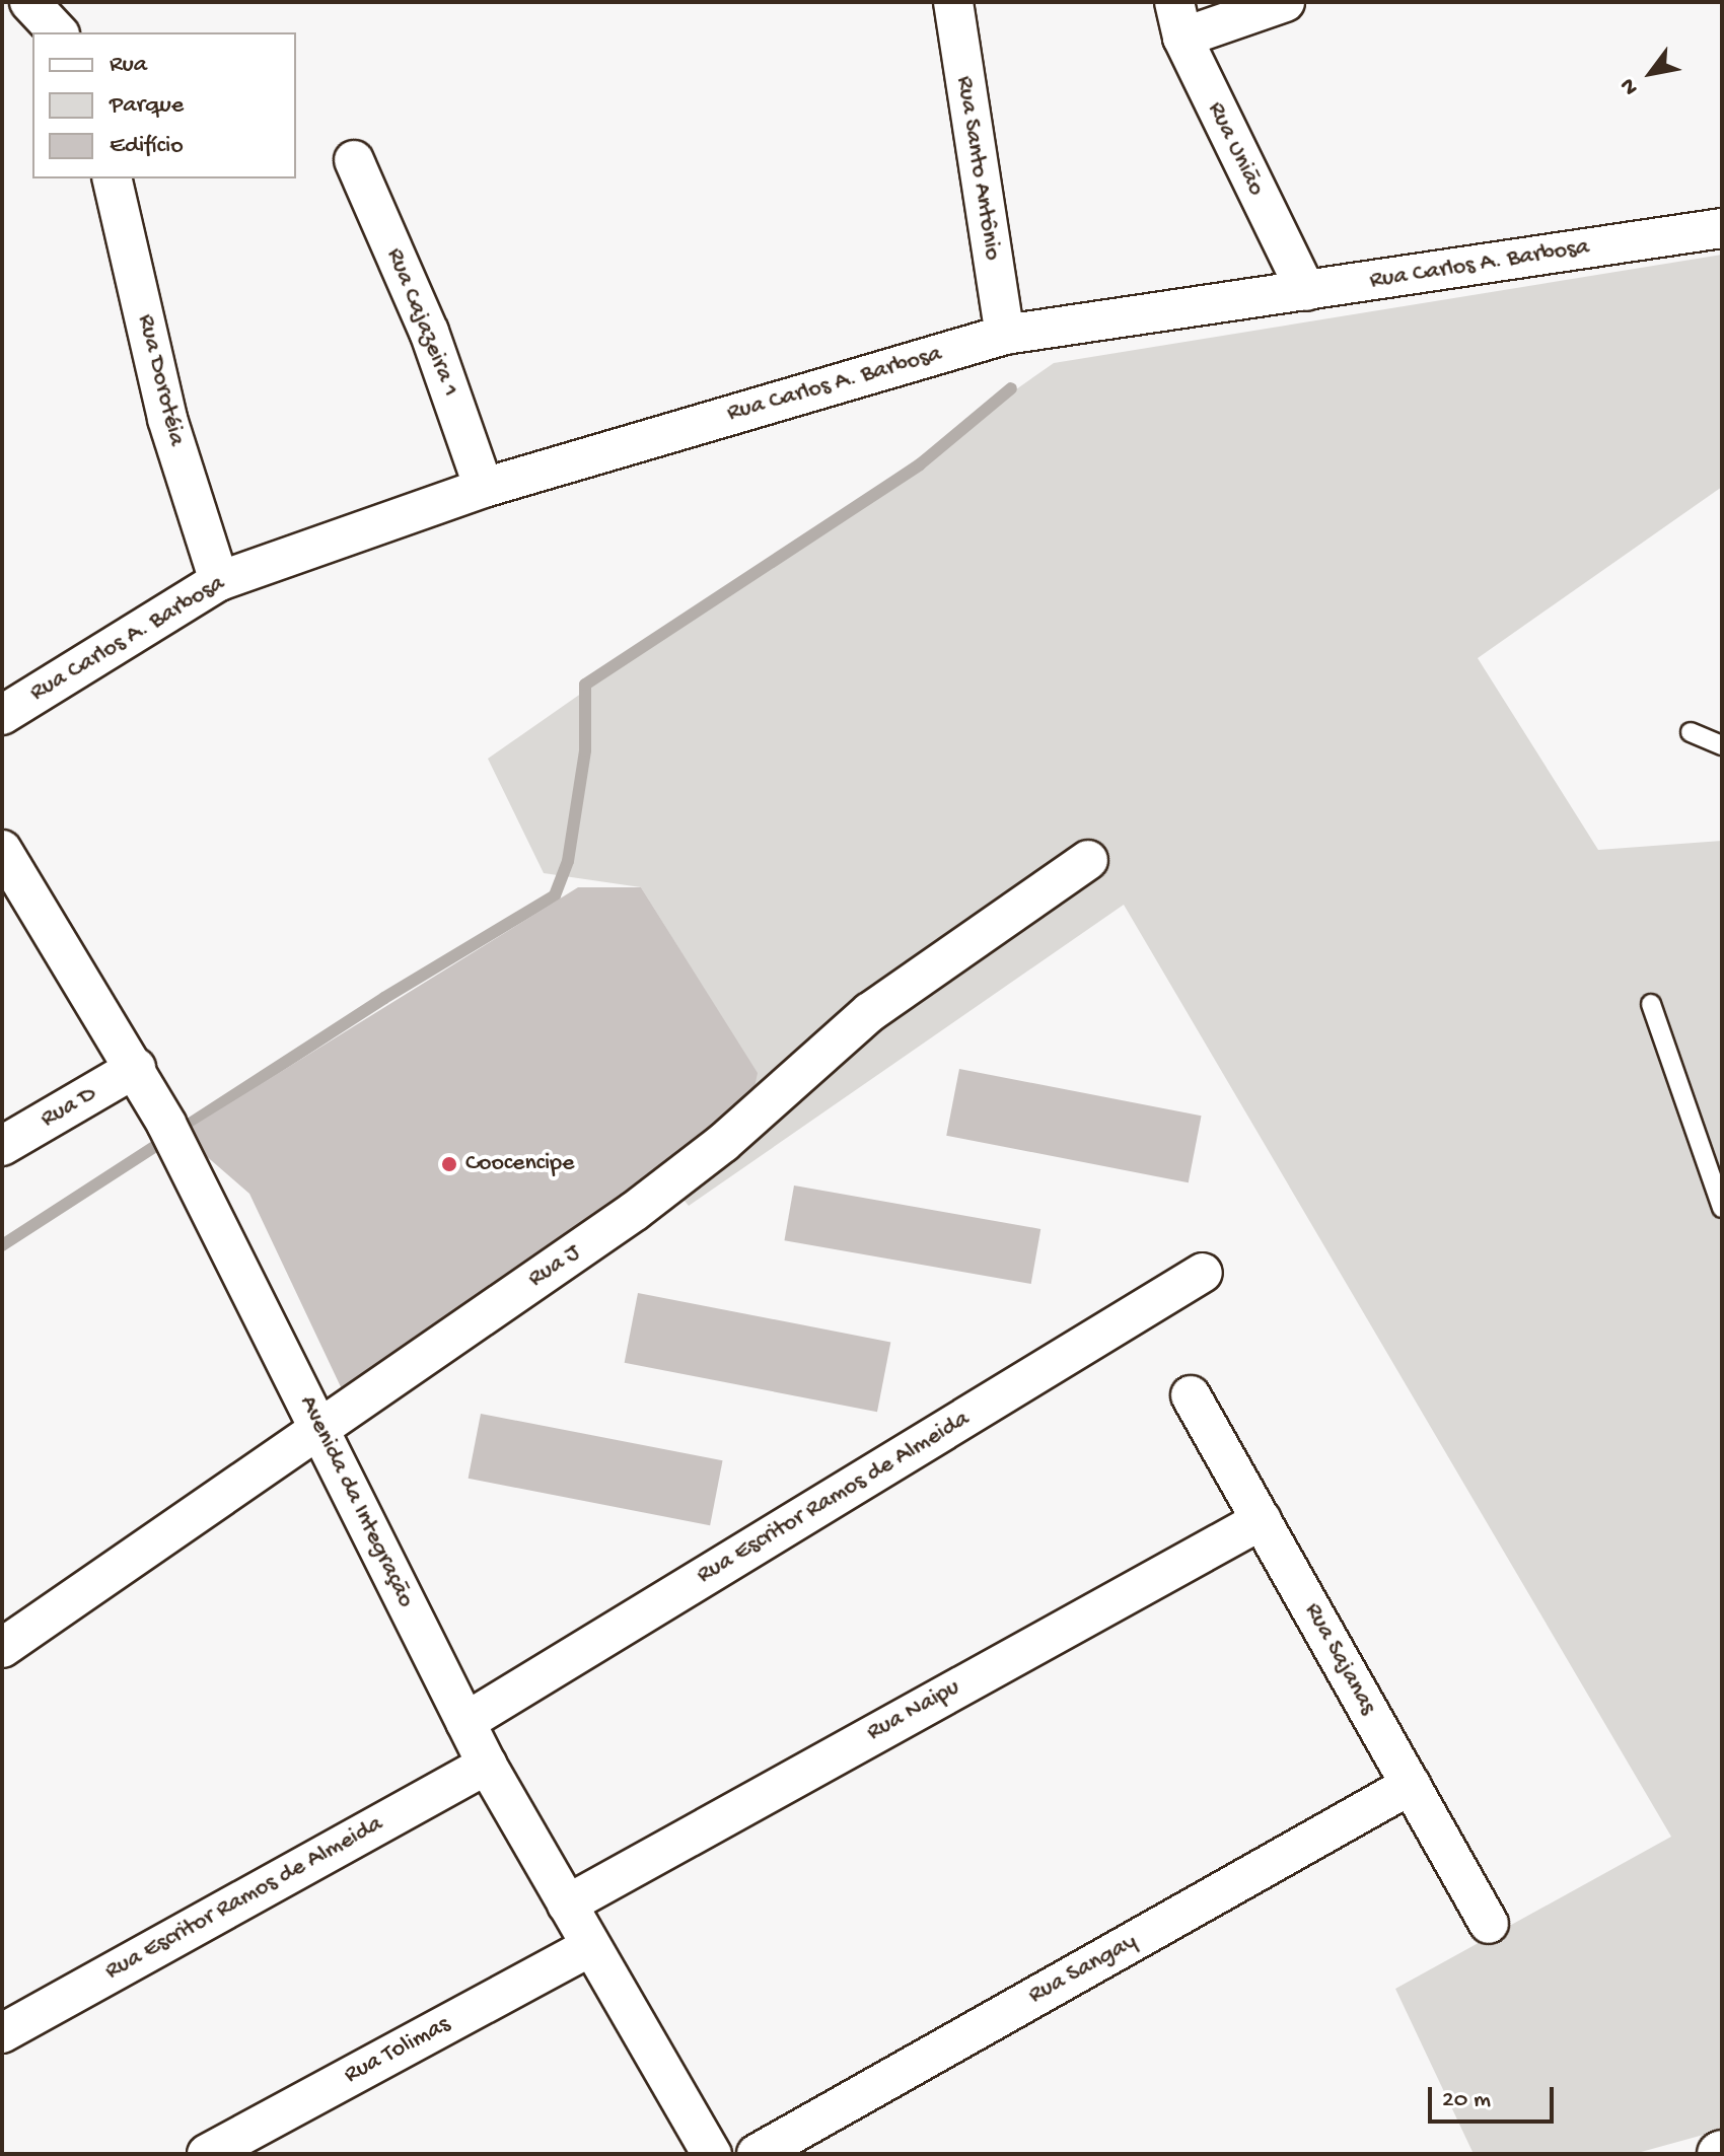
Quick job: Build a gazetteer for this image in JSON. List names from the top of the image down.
{
  "streets": {
    "street": [
      "Rua União",
      "Rua Santo Antônio",
      "Rua Carlos A. Barbosa",
      "Rua Cajazeira 1",
      "Rua Dorotéia",
      "Rua D",
      "Rua J",
      "Rua Escritor Ramos de Almeida",
      "Avenida da Integração",
      "Rua Sajanas",
      "Rua Naipu",
      "Rua Sangay",
      "Rua Tolimas"
    ]
  },
  "crossings": [
    ["Rua União", "Rua Carlos A. Barbosa"],
    ["Rua Santo Antônio", "Rua Carlos A. Barbosa"],
    ["Rua Carlos A. Barbosa", "Rua Cajazeira 1"],
    ["Rua Carlos A. Barbosa", "Rua Dorotéia"],
    ["Rua D", "Avenida da Integração"],
    ["Rua J", "Avenida da Integração"],
    ["Rua Escritor Ramos de Almeida", "Avenida da Integração"],
    ["Avenida da Integração", "Rua Naipu"],
    ["Avenida da Integração", "Rua Tolimas"],
    ["Rua Sajanas", "Rua Naipu"],
    ["Rua Sajanas", "Rua Sangay"]
  ],
  "places": ["Coocencipe"],
  "legend": ["Rua", "Parque", "Edifício"],
  "scale_bar": "20 m",
  "north": "bottom left"
}
